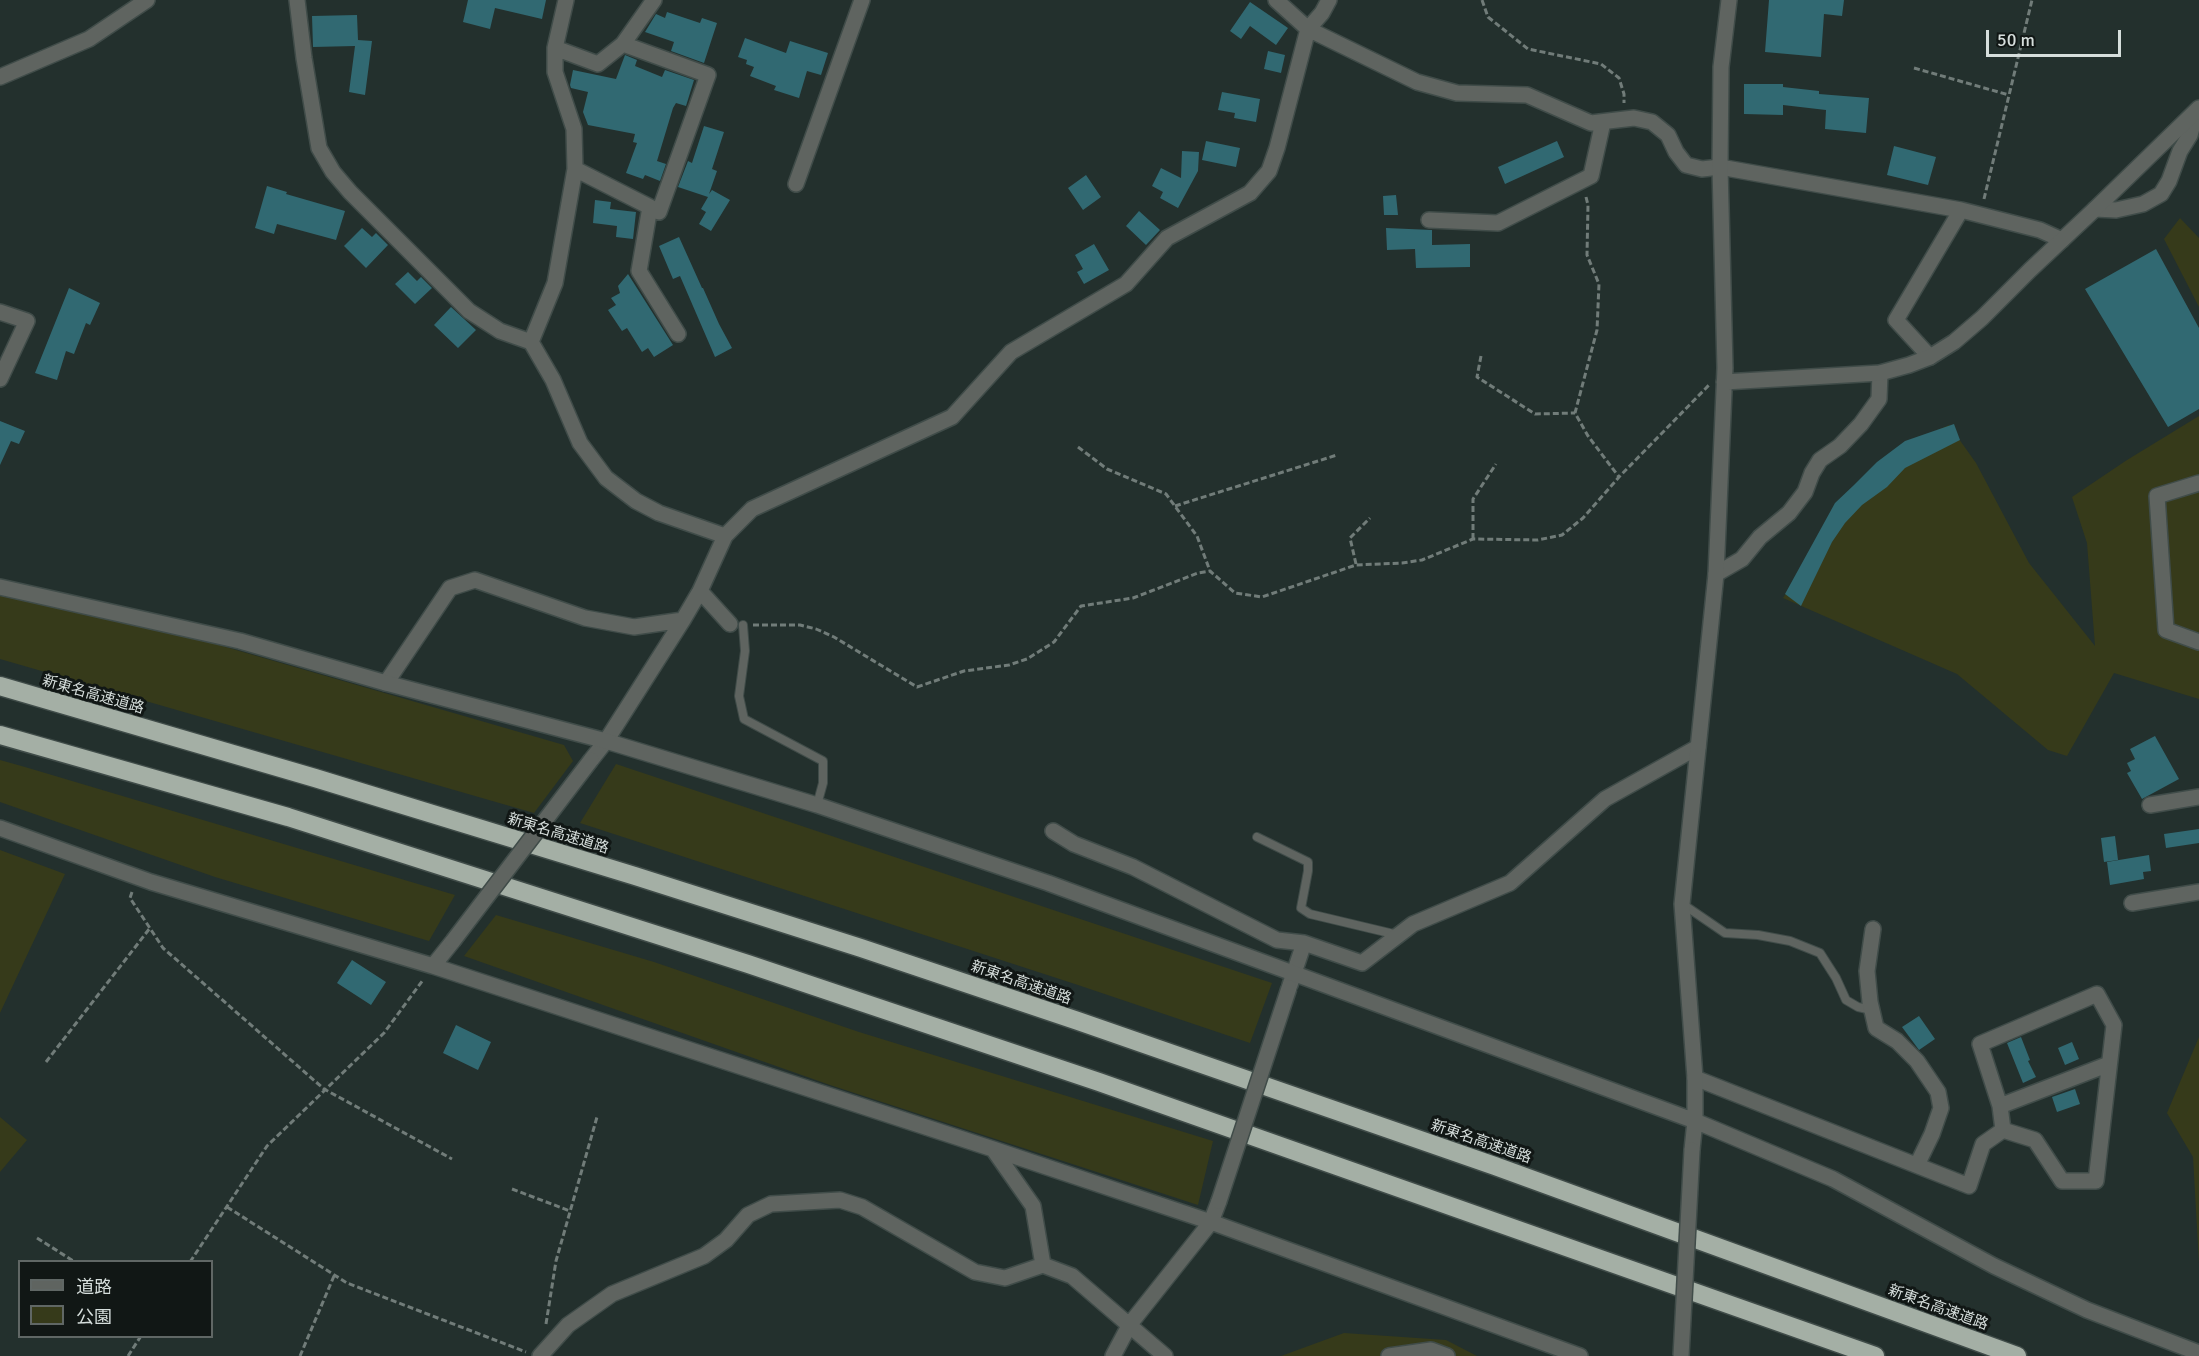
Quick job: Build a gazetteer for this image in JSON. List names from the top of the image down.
{
  "streets": {
    "highway": ["新東名高速道路"]
  },
  "legend": ["道路", "公園"],
  "scale_bar": "50 m"
}
